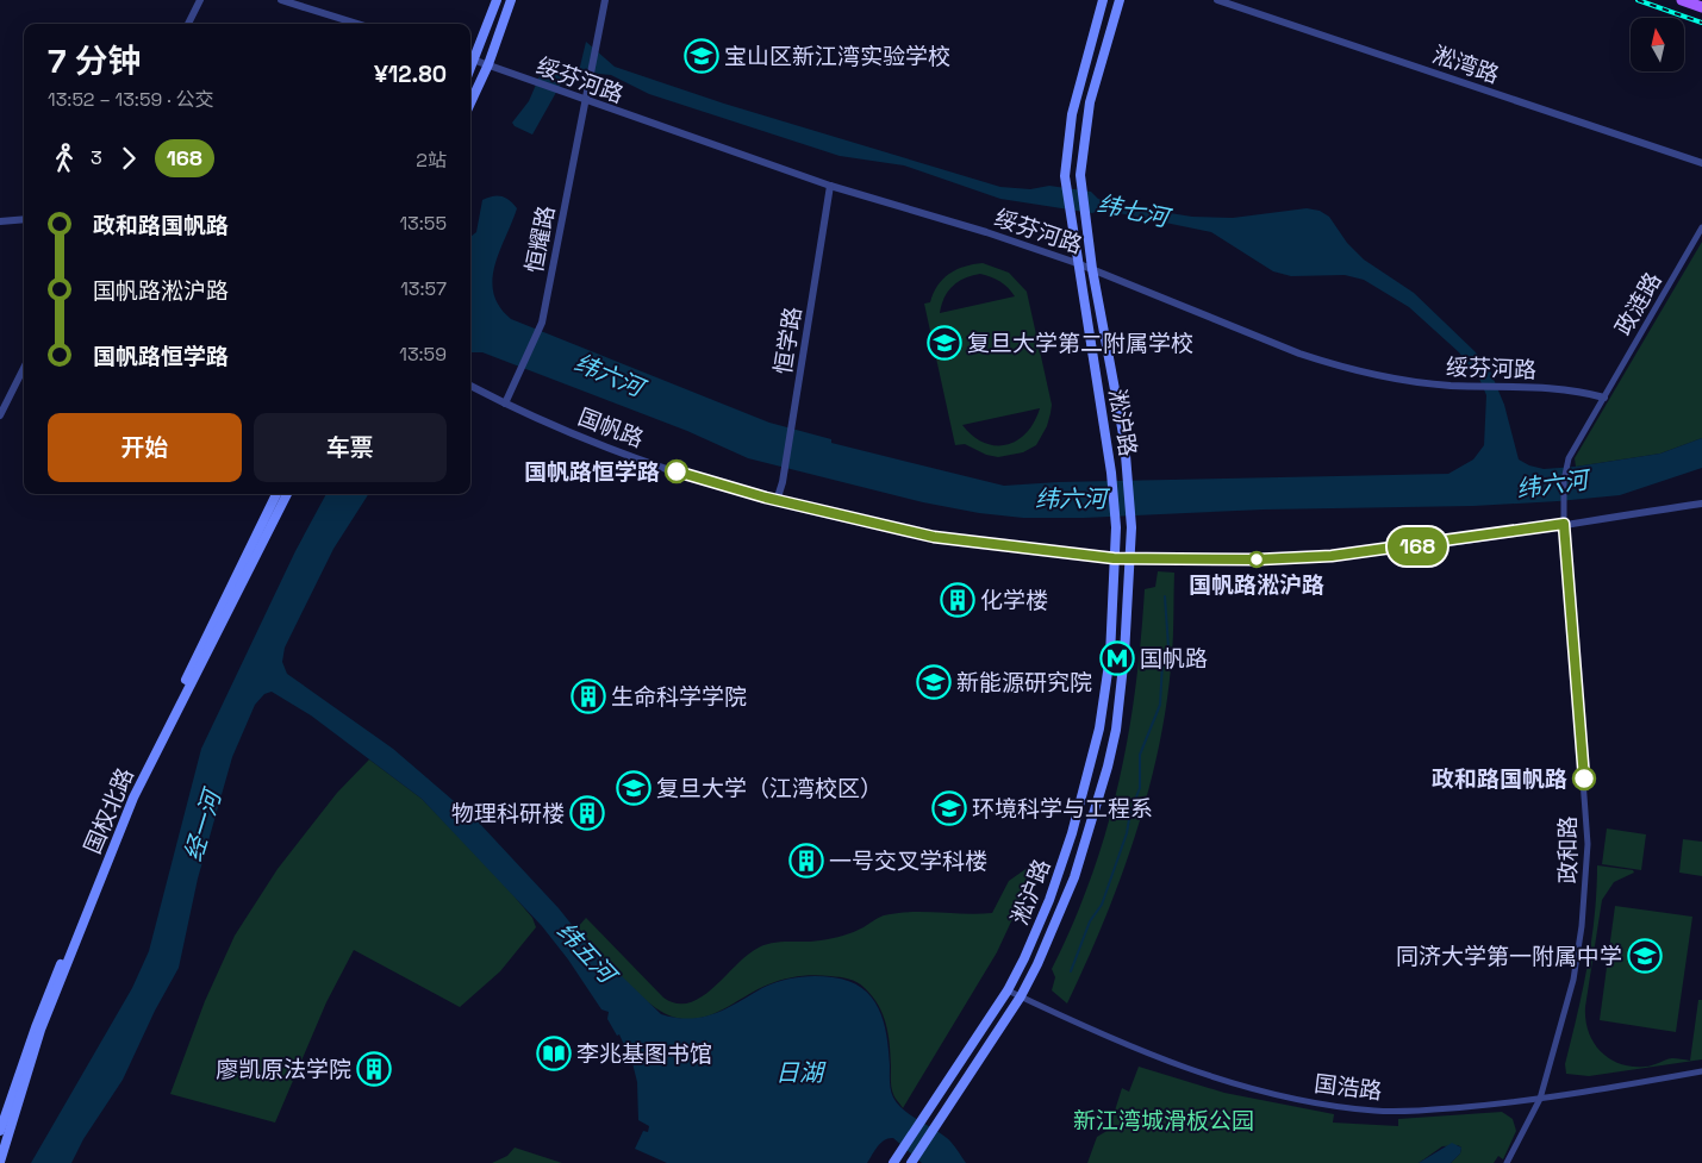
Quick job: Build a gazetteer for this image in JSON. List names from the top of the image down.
{
  "streets": {
    "main road": ["淞沪路", "国权北路"],
    "street": [
      "淞湾路",
      "绥芬河路",
      "恒耀路",
      "政涟路",
      "恒学路",
      "国帆路",
      "政和路",
      "国浩路"
    ]
  },
  "crossings": [
    ["绥芬河路", "恒耀路"],
    ["绥芬河路", "政涟路"],
    ["绥芬河路", "恒学路"],
    ["绥芬河路", "淞沪路"],
    ["恒耀路", "国帆路"],
    ["政涟路", "政和路"],
    ["恒学路", "国帆路"],
    ["淞沪路", "国帆路"],
    ["淞沪路", "国浩路"],
    ["国帆路", "政和路"],
    ["政和路", "国浩路"]
  ],
  "water": [
    "纬七河",
    "纬六河",
    "经一河",
    "纬五河",
    "日湖"
  ],
  "parks": ["新江湾城滑板公园"],
  "places": {
    "school or university": [
      "宝山区新江湾实验学校",
      "复旦大学第二附属学校",
      "新能源研究院",
      "复旦大学（江湾校区）",
      "环境科学与工程系",
      "同济大学第一附属中学"
    ],
    "other": ["国帆路恒学路", "国帆路淞沪路", "政和路国帆路"],
    "building": [
      "化学楼",
      "生命科学学院",
      "物理科研楼",
      "一号交叉学科楼",
      "廖凯原法学院"
    ],
    "metro station": ["国帆路"],
    "library": ["李兆基图书馆"]
  },
  "lines": ["bus line 168"],
  "north": "top",
  "page": {
    "on_map": "168",
    "heading": ["7 分钟", "13:52 – 13:59 · 公交", "¥12.80"],
    "legs": ["3", "168", "2站"],
    "list": [
      {
        "name": "政和路国帆路",
        "value": "13:55"
      },
      {
        "name": "国帆路淞沪路",
        "value": "13:57"
      },
      {
        "name": "国帆路恒学路",
        "value": "13:59"
      }
    ],
    "buttons": ["开始", "车票"]
  }
}
